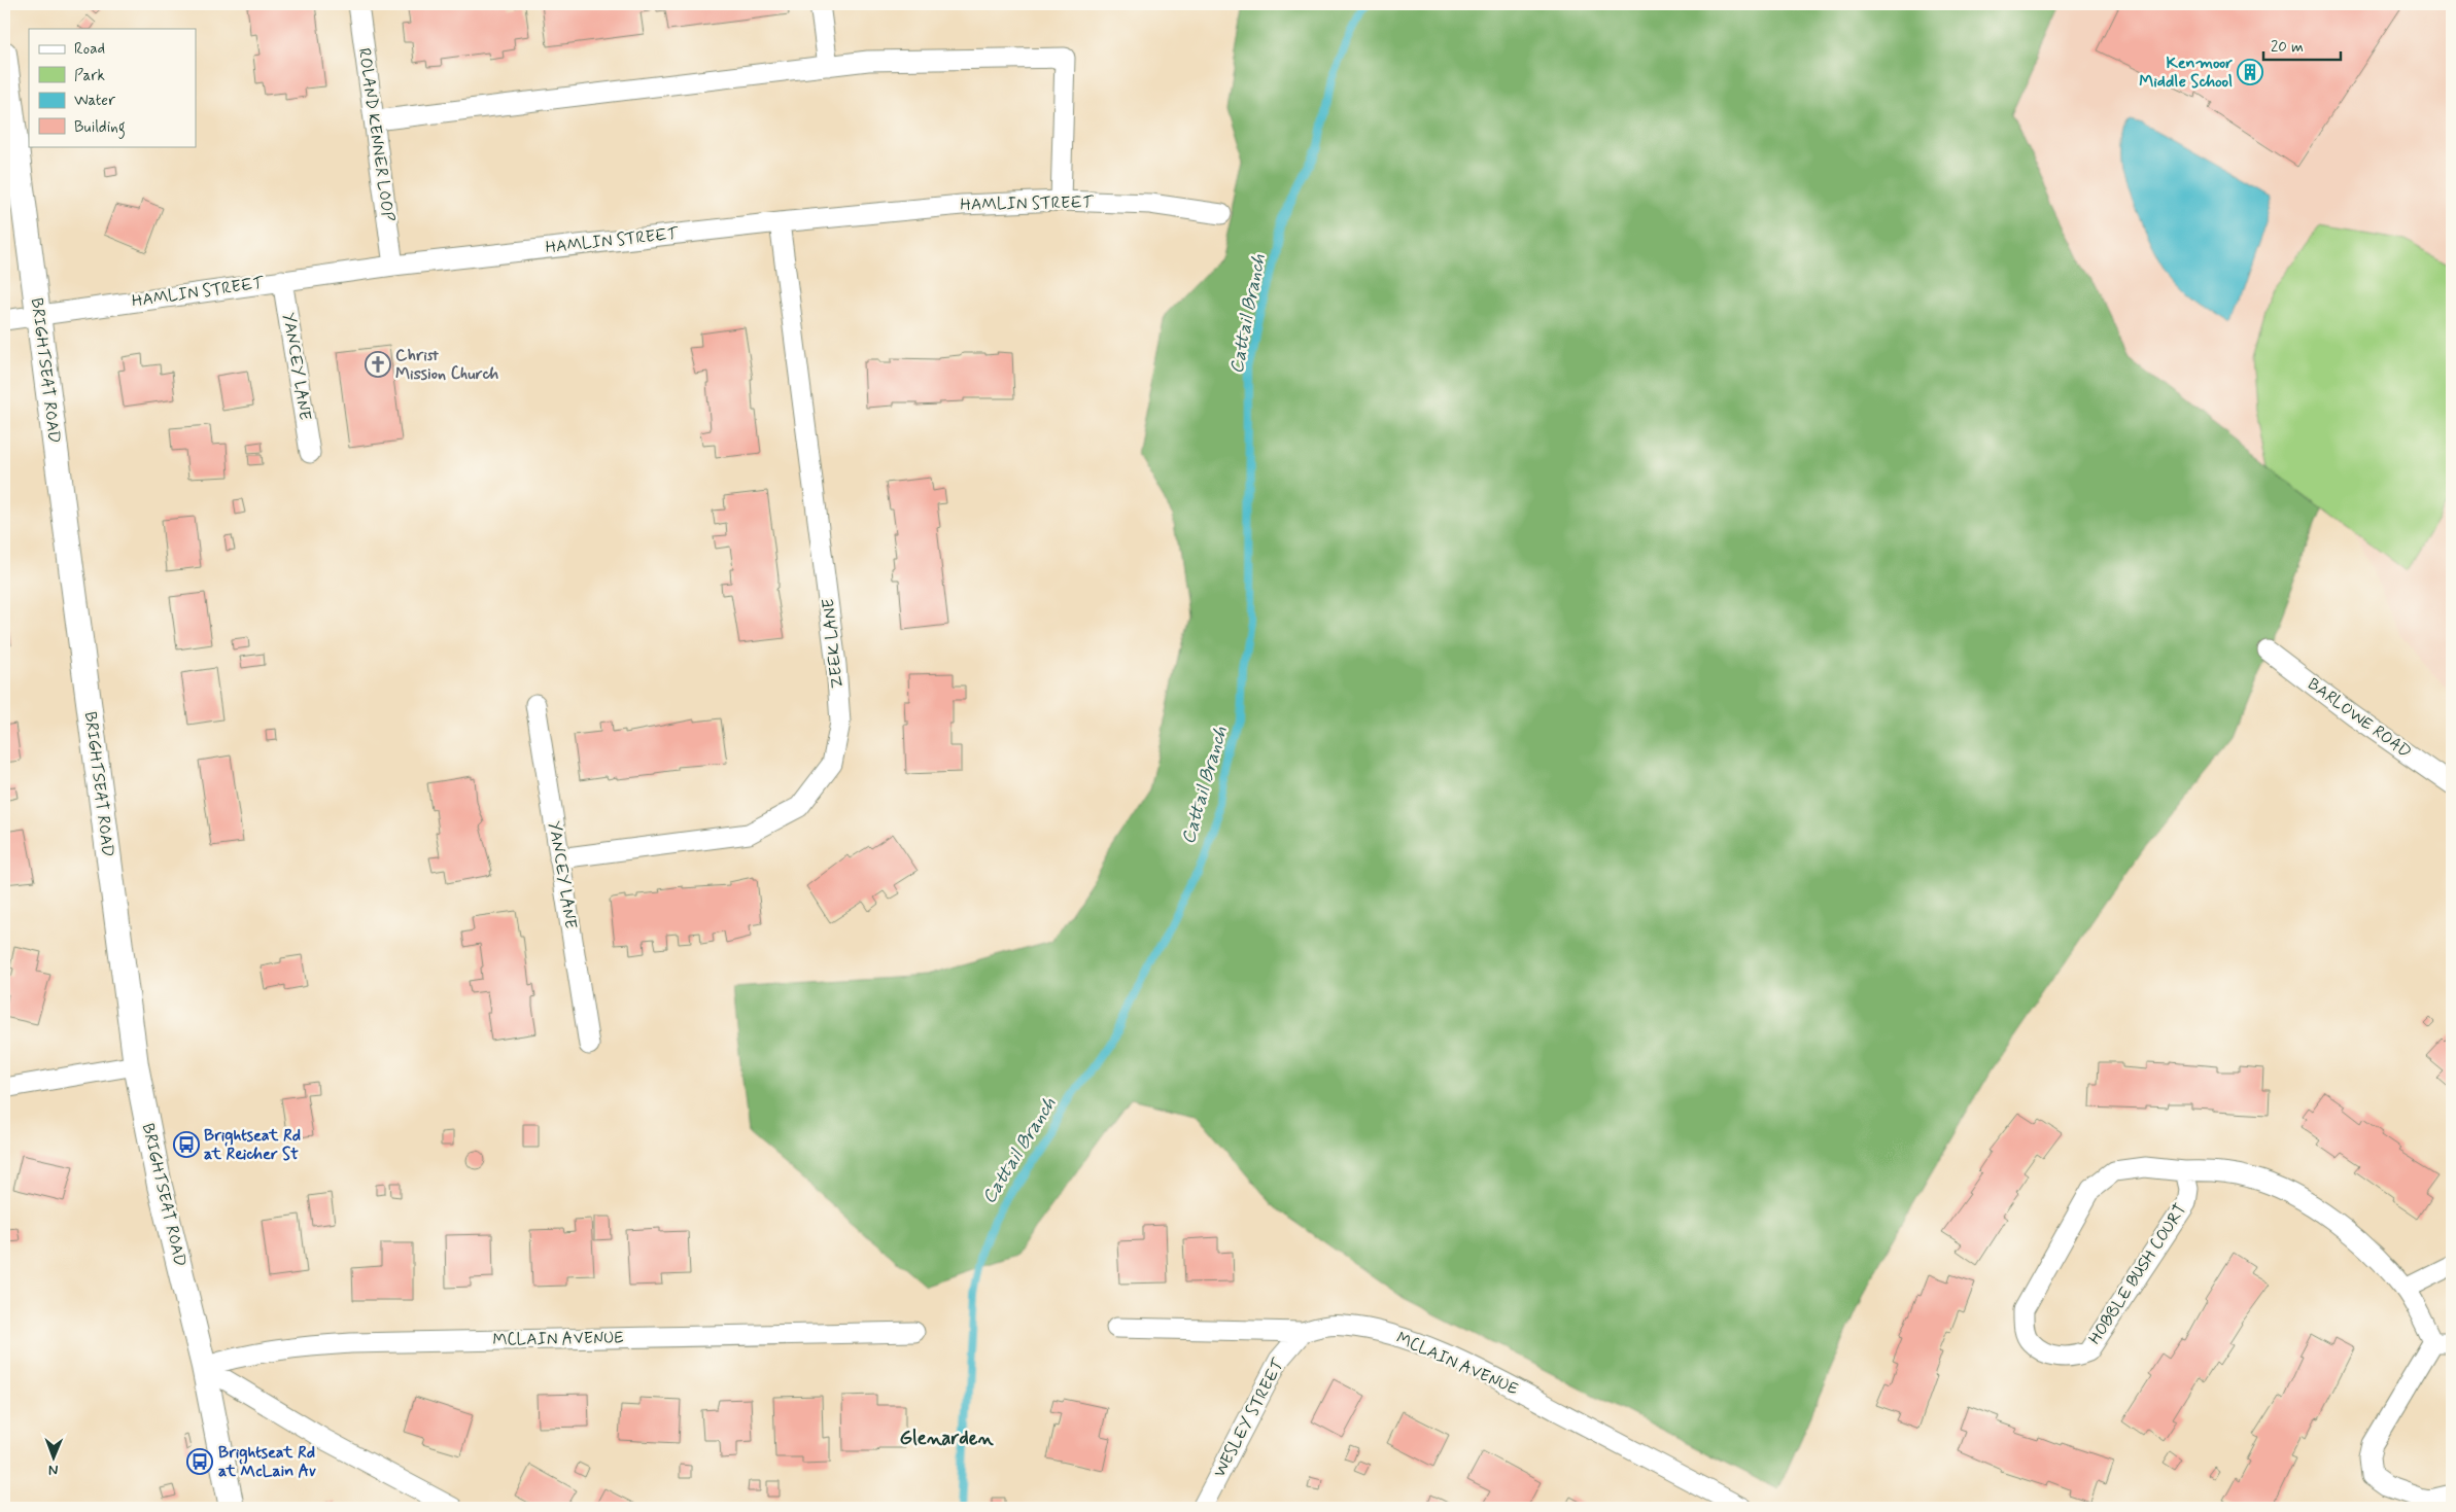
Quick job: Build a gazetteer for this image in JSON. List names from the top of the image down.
{
  "streets": {
    "street": [
      "ROLAND KENNER LOOP",
      "HAMLIN STREET",
      "YANCEY LANE",
      "BRIGHTSEAT ROAD",
      "ZEEK LANE",
      "BARLOWE ROAD",
      "HOBBLE BUSH COURT",
      "MCLAIN AVENUE",
      "WESLEY STREET"
    ]
  },
  "crossings": [
    ["ROLAND KENNER LOOP", "HAMLIN STREET"],
    ["HAMLIN STREET", "YANCEY LANE"],
    ["HAMLIN STREET", "BRIGHTSEAT ROAD"],
    ["HAMLIN STREET", "ZEEK LANE"],
    ["YANCEY LANE", "ZEEK LANE"],
    ["BRIGHTSEAT ROAD", "MCLAIN AVENUE"],
    ["MCLAIN AVENUE", "WESLEY STREET"]
  ],
  "districts": ["Glenarden"],
  "water": ["Cattail Branch"],
  "places": {
    "building": ["Kenmoor Middle School"],
    "church": ["Christ Mission Church"],
    "bus stop": ["Brightseat Rd at Reicher St", "Brightseat Rd at McLain Av"]
  },
  "legend": [
    "Road",
    "Park",
    "Water",
    "Building"
  ],
  "scale_bar": "20 m",
  "north": "bottom"
}
